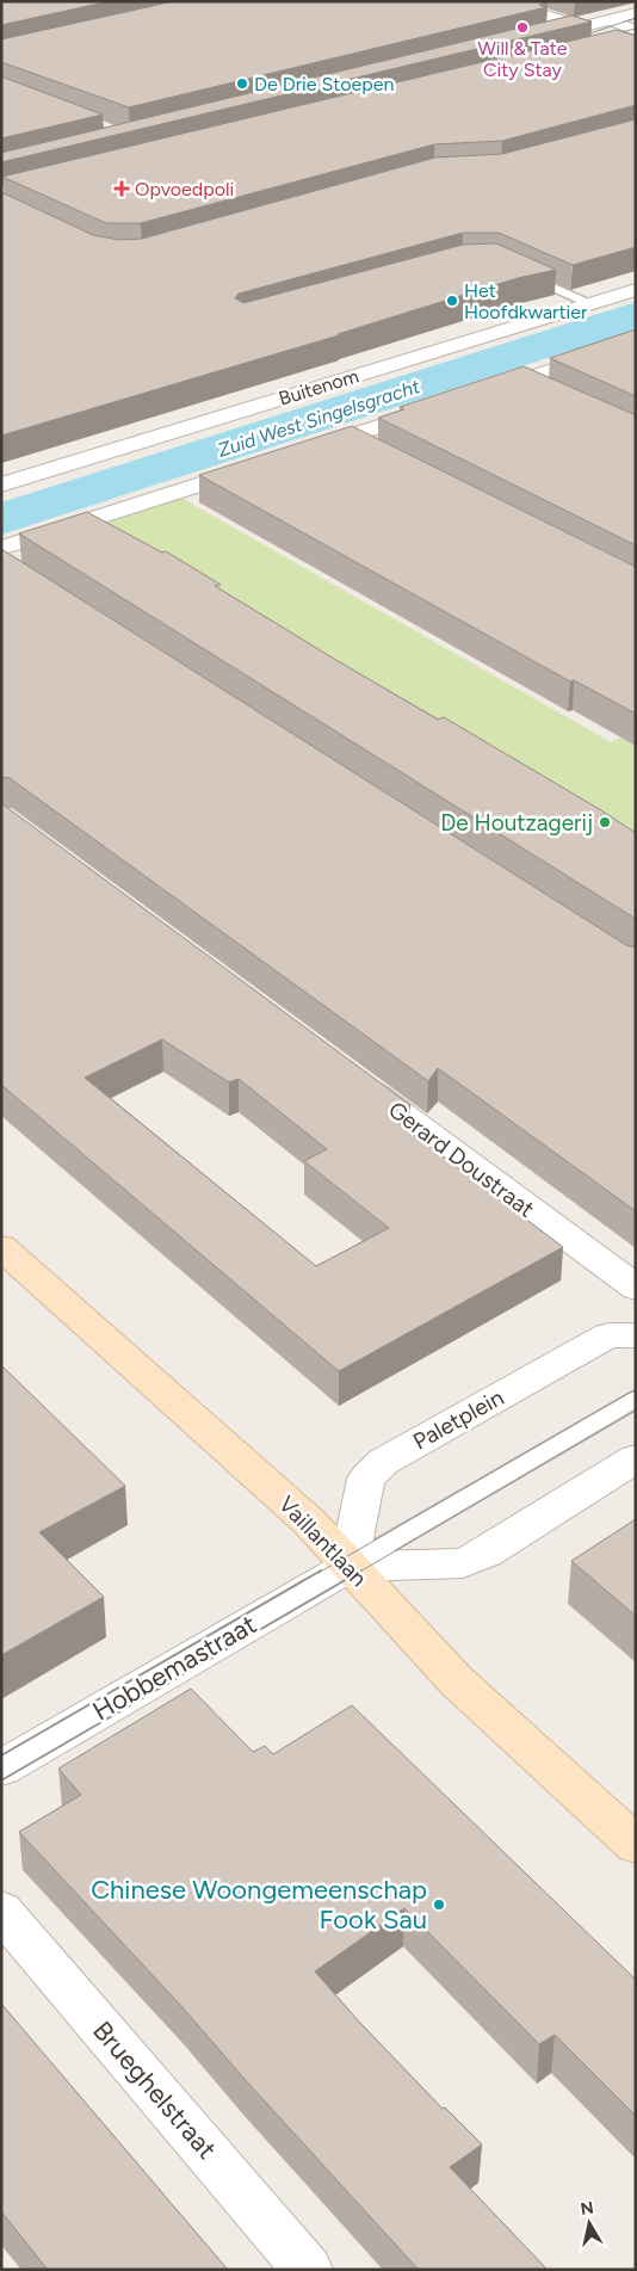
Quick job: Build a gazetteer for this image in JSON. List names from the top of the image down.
{
  "streets": {
    "main road": ["Vaillantlaan"],
    "street": [
      "Buitenom",
      "Gerard Doustraat",
      "Paletplein",
      "Hobbemastraat",
      "Brueghelstraat"
    ]
  },
  "crossings": [
    ["Paletplein", "Vaillantlaan"],
    ["Paletplein", "Hobbemastraat"],
    ["Vaillantlaan", "Hobbemastraat"]
  ],
  "water": ["Zuid West Singelsgracht"],
  "places": {
    "other": [
      "Will & Tate City Stay",
      "De Drie Stoepen",
      "Het Hoofdkwartier",
      "De Houtzagerij",
      "Chinese Woongemeenschap Fook Sau"
    ],
    "health": ["Opvoedpoli"]
  },
  "north": "top"
}
